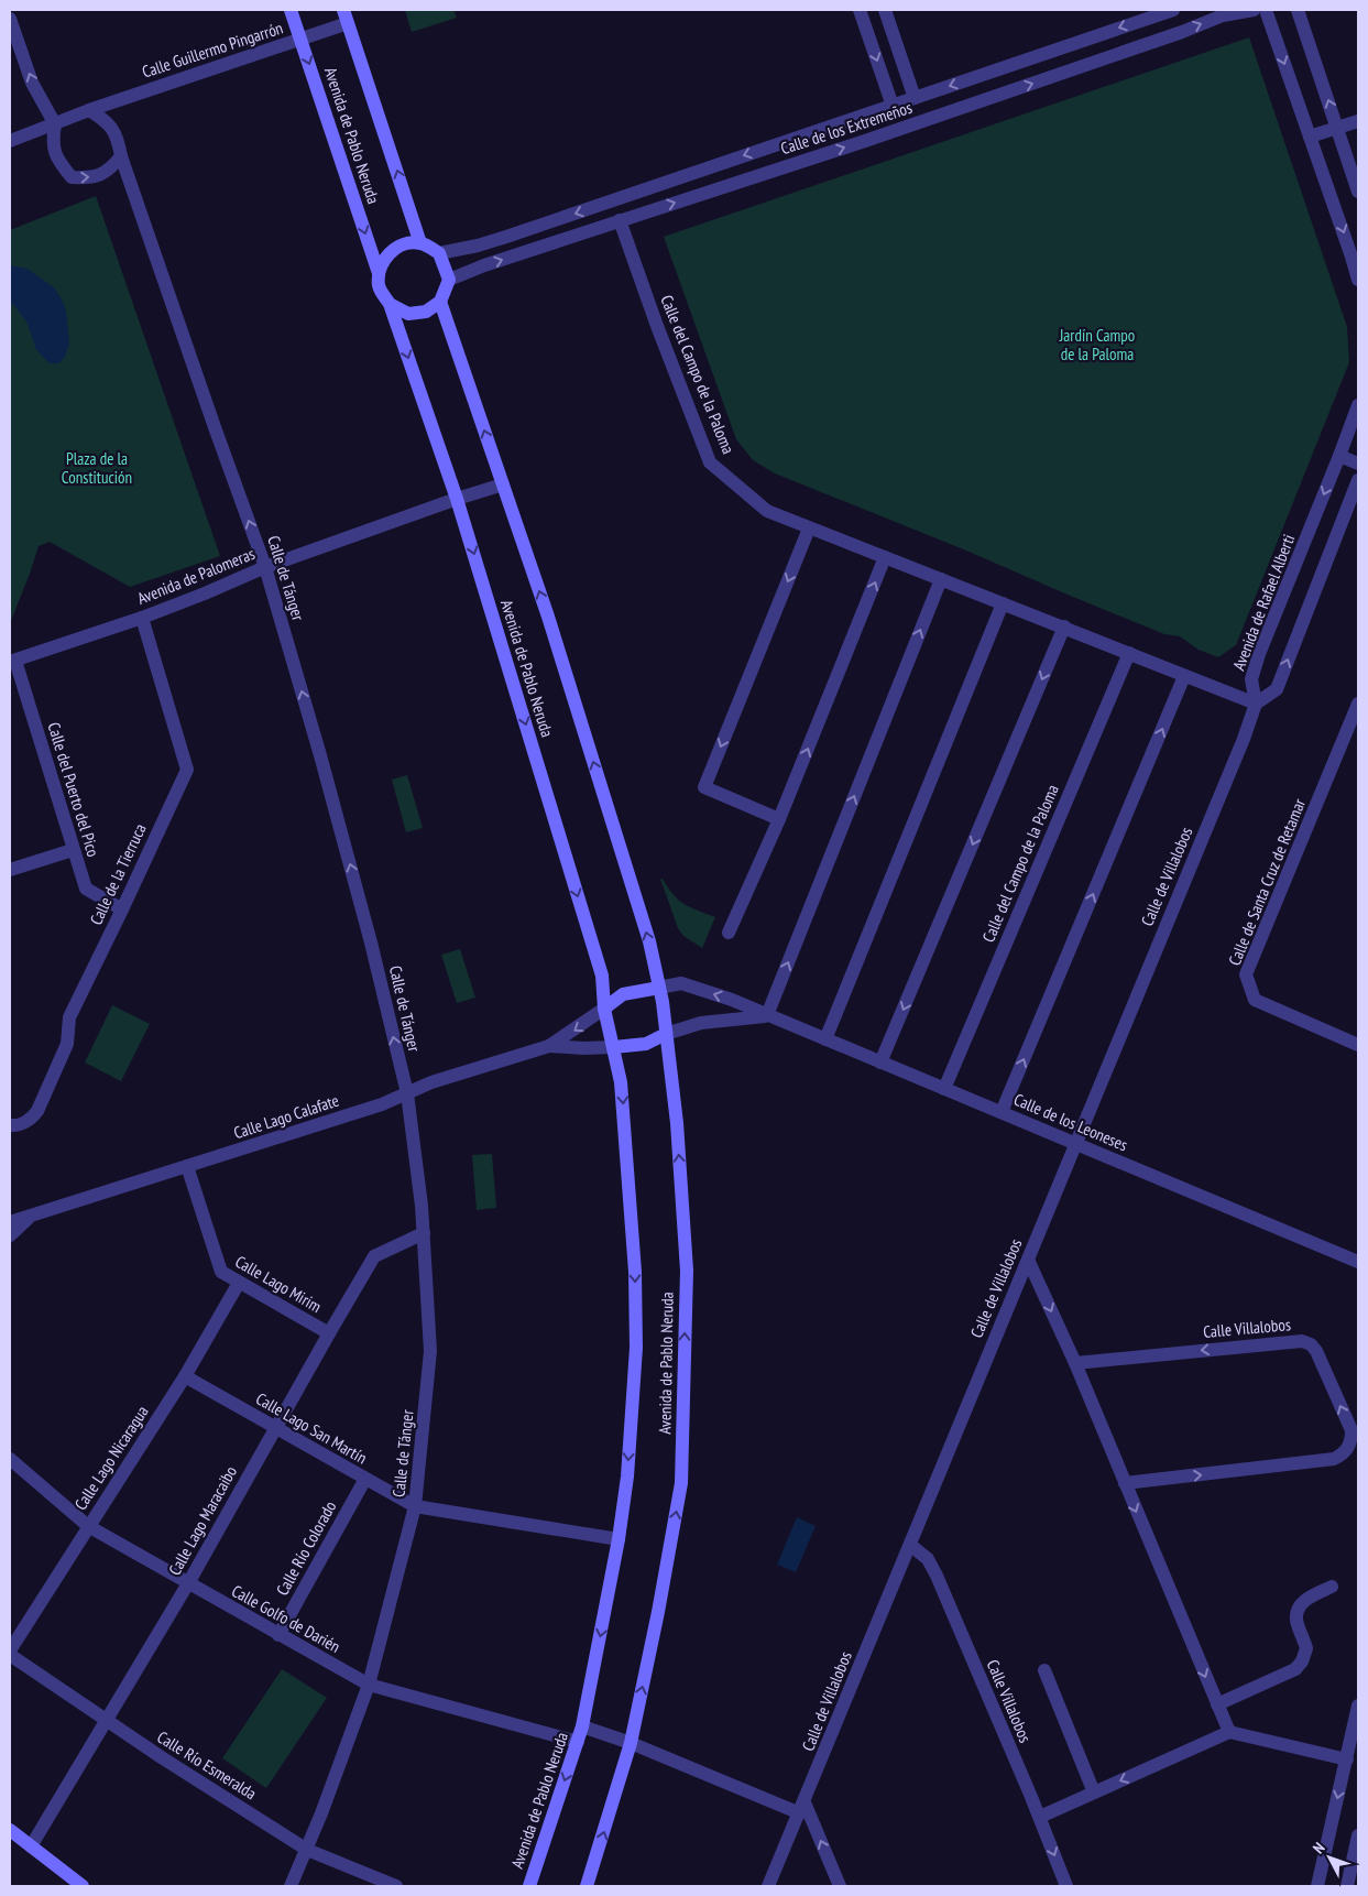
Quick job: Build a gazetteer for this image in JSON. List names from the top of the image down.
{
  "streets": {
    "main road": ["Avenida de Pablo Neruda"],
    "street": [
      "Calle Guillermo Pingarrón",
      "Calle de los Extremeños",
      "Calle del Campo de la Paloma",
      "Avenida de Palomeras",
      "Calle de Tánger",
      "Avenida de Rafael Alberti",
      "Calle del Puerto del Pico",
      "Calle de la Tierruca",
      "Calle de Villalobos",
      "Calle de Santa Cruz de Retamar",
      "Calle Lago Calafate",
      "Calle de los Leoneses",
      "Calle Lago Mirim",
      "Calle Villalobos",
      "Calle Lago San Martín",
      "Calle Lago Nicaragua",
      "Calle Lago Maracaibo",
      "Calle Río Colorado",
      "Calle Golfo de Darién",
      "Calle Río Esmeralda"
    ]
  },
  "crossings": [
    ["Calle Guillermo Pingarrón", "Avenida de Pablo Neruda"],
    ["Calle Guillermo Pingarrón", "Calle de Tánger"],
    ["Calle de los Extremeños", "Avenida de Pablo Neruda"],
    ["Calle de los Extremeños", "Calle del Campo de la Paloma"],
    ["Avenida de Pablo Neruda", "Avenida de Palomeras"],
    ["Avenida de Pablo Neruda", "Calle Lago Calafate"],
    ["Avenida de Pablo Neruda", "Calle de los Leoneses"],
    ["Avenida de Pablo Neruda", "Calle Lago San Martín"],
    ["Avenida de Pablo Neruda", "Calle Golfo de Darién"],
    ["Calle del Campo de la Paloma", "Avenida de Rafael Alberti"],
    ["Calle del Campo de la Paloma", "Calle de Villalobos"],
    ["Calle del Campo de la Paloma", "Calle de los Leoneses"],
    ["Avenida de Palomeras", "Calle de Tánger"],
    ["Avenida de Palomeras", "Calle del Puerto del Pico"],
    ["Avenida de Palomeras", "Calle de la Tierruca"],
    ["Calle de Tánger", "Calle Lago Calafate"],
    ["Calle de Tánger", "Calle Lago San Martín"],
    ["Calle de Tánger", "Calle Lago Maracaibo"],
    ["Calle de Tánger", "Calle Golfo de Darién"],
    ["Calle de Tánger", "Calle Río Esmeralda"],
    ["Avenida de Rafael Alberti", "Calle de Villalobos"],
    ["Calle del Puerto del Pico", "Calle de la Tierruca"],
    ["Calle de Villalobos", "Calle de los Leoneses"],
    ["Calle de Villalobos", "Calle Villalobos"],
    ["Calle Lago Calafate", "Calle Lago Mirim"],
    ["Calle Lago Mirim", "Calle Lago Nicaragua"],
    ["Calle Lago Mirim", "Calle Lago Maracaibo"],
    ["Calle Lago San Martín", "Calle Lago Nicaragua"],
    ["Calle Lago San Martín", "Calle Lago Maracaibo"],
    ["Calle Lago San Martín", "Calle Río Colorado"],
    ["Calle Lago Nicaragua", "Calle Golfo de Darién"],
    ["Calle Lago Maracaibo", "Calle Golfo de Darién"],
    ["Calle Lago Maracaibo", "Calle Río Esmeralda"],
    ["Calle Río Colorado", "Calle Golfo de Darién"]
  ],
  "one_way": ["Calle de Tánger"],
  "parks": ["Jardín Campo de la Paloma", "Plaza de la Constitución"],
  "north": "top left"
}
